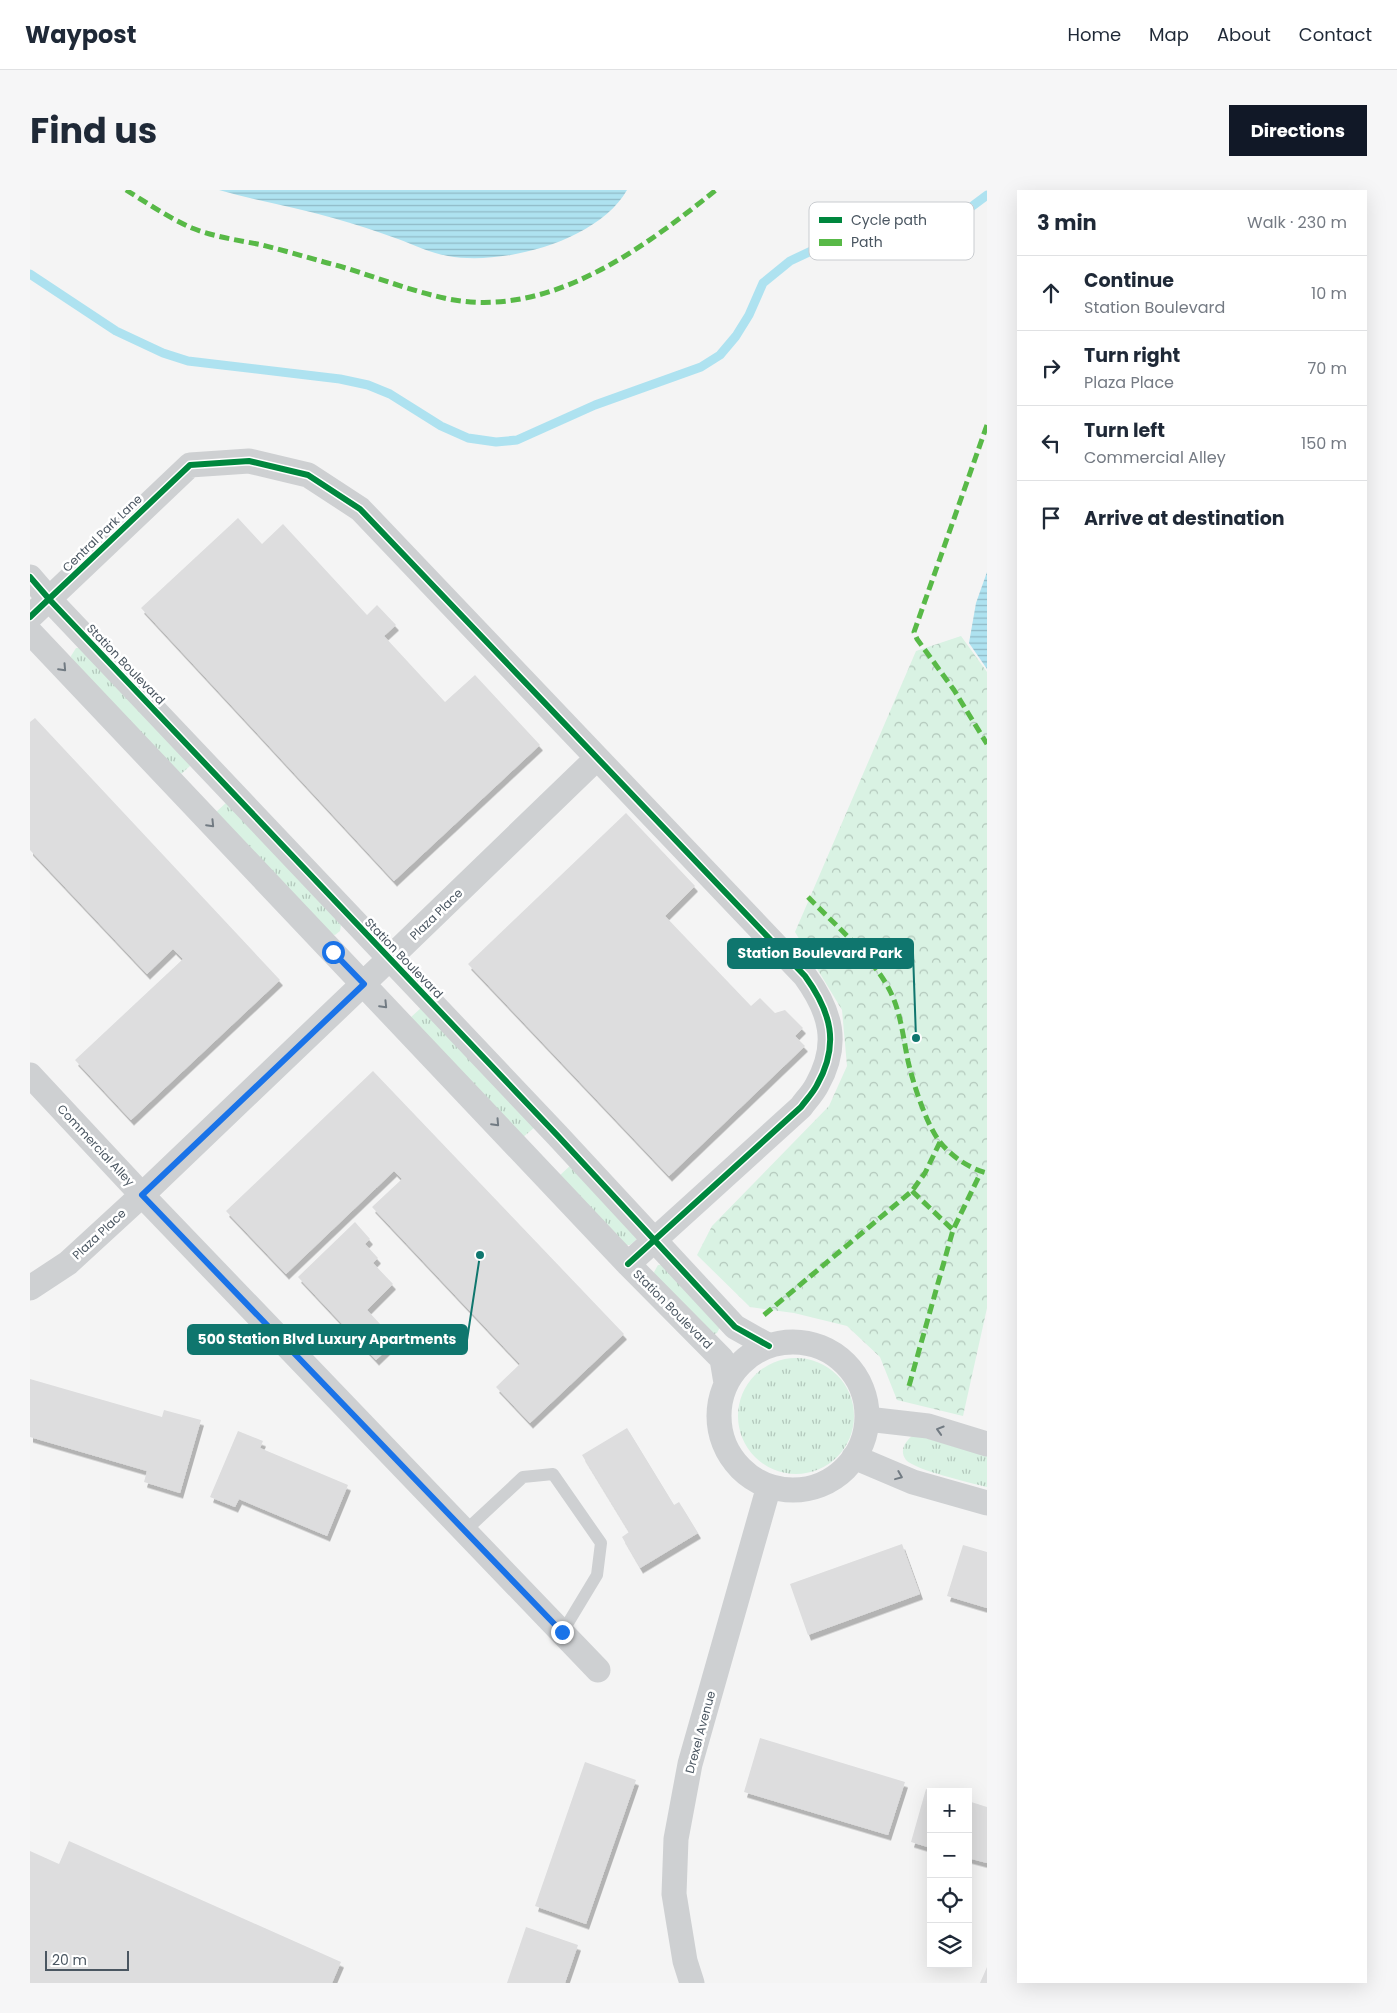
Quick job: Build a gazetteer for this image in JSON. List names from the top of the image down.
{
  "streets": {
    "street": [
      "Central Park Lane",
      "Station Boulevard",
      "Plaza Place",
      "Commercial Alley",
      "Drexel Avenue"
    ]
  },
  "crossings": [
    ["Central Park Lane", "Station Boulevard"],
    ["Central Park Lane", "Plaza Place"],
    ["Station Boulevard", "Plaza Place"],
    ["Station Boulevard", "Drexel Avenue"],
    ["Plaza Place", "Commercial Alley"]
  ],
  "places": ["Station Boulevard Park", "500 Station Blvd Luxury Apartments"],
  "legend": ["Cycle path", "Path"],
  "scale_bar": "20 m",
  "page": {
    "header": "Waypost",
    "nav": [
      "Home",
      "Map",
      "About",
      "Contact"
    ],
    "title": "Find us",
    "buttons": "Directions",
    "heading": ["3 min", "Walk · 230 m"],
    "list": [
      ["Continue", "Station Boulevard", "10 m"],
      ["Turn right", "Plaza Place", "70 m"],
      ["Turn left", "Commercial Alley", "150 m"],
      "Arrive at destination"
    ],
    "map_buttons": ["+", "−"],
    "scale": "20 m"
  }
}
